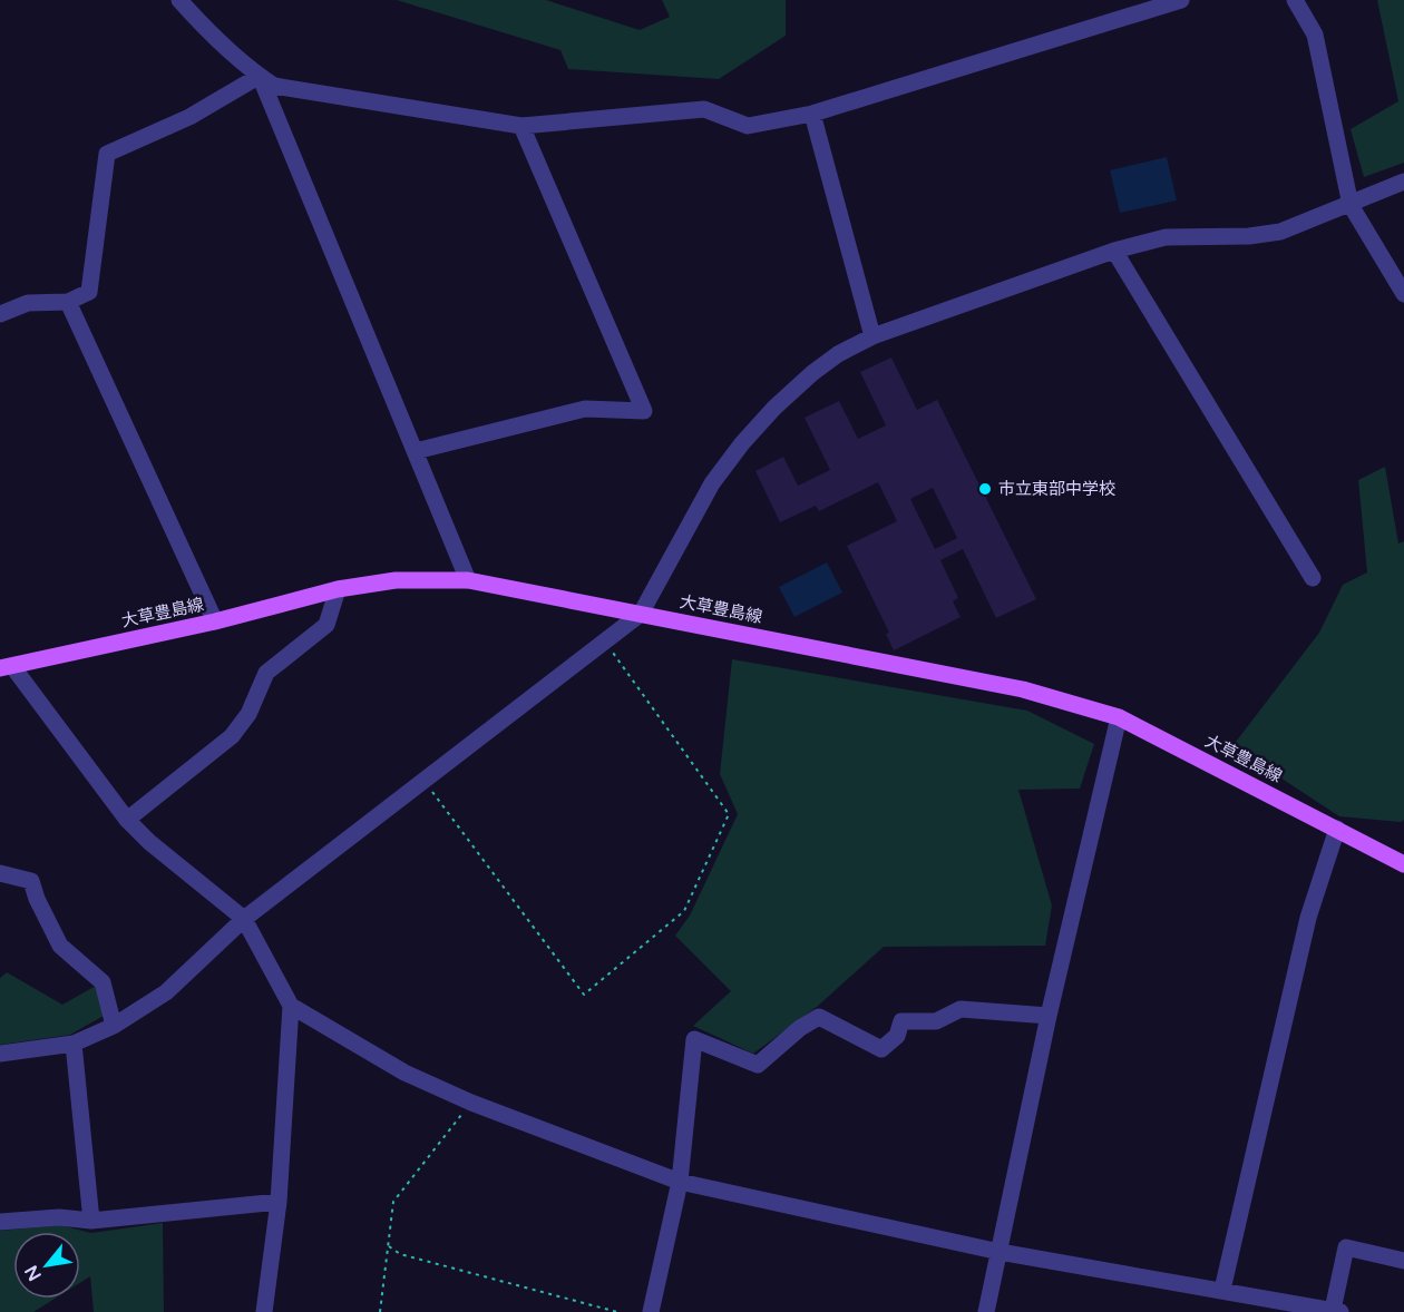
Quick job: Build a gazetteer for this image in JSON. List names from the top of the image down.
{
  "streets": {
    "main road": ["大草豊島線"]
  },
  "places": ["市立東部中学校"],
  "north": "bottom left"
}
